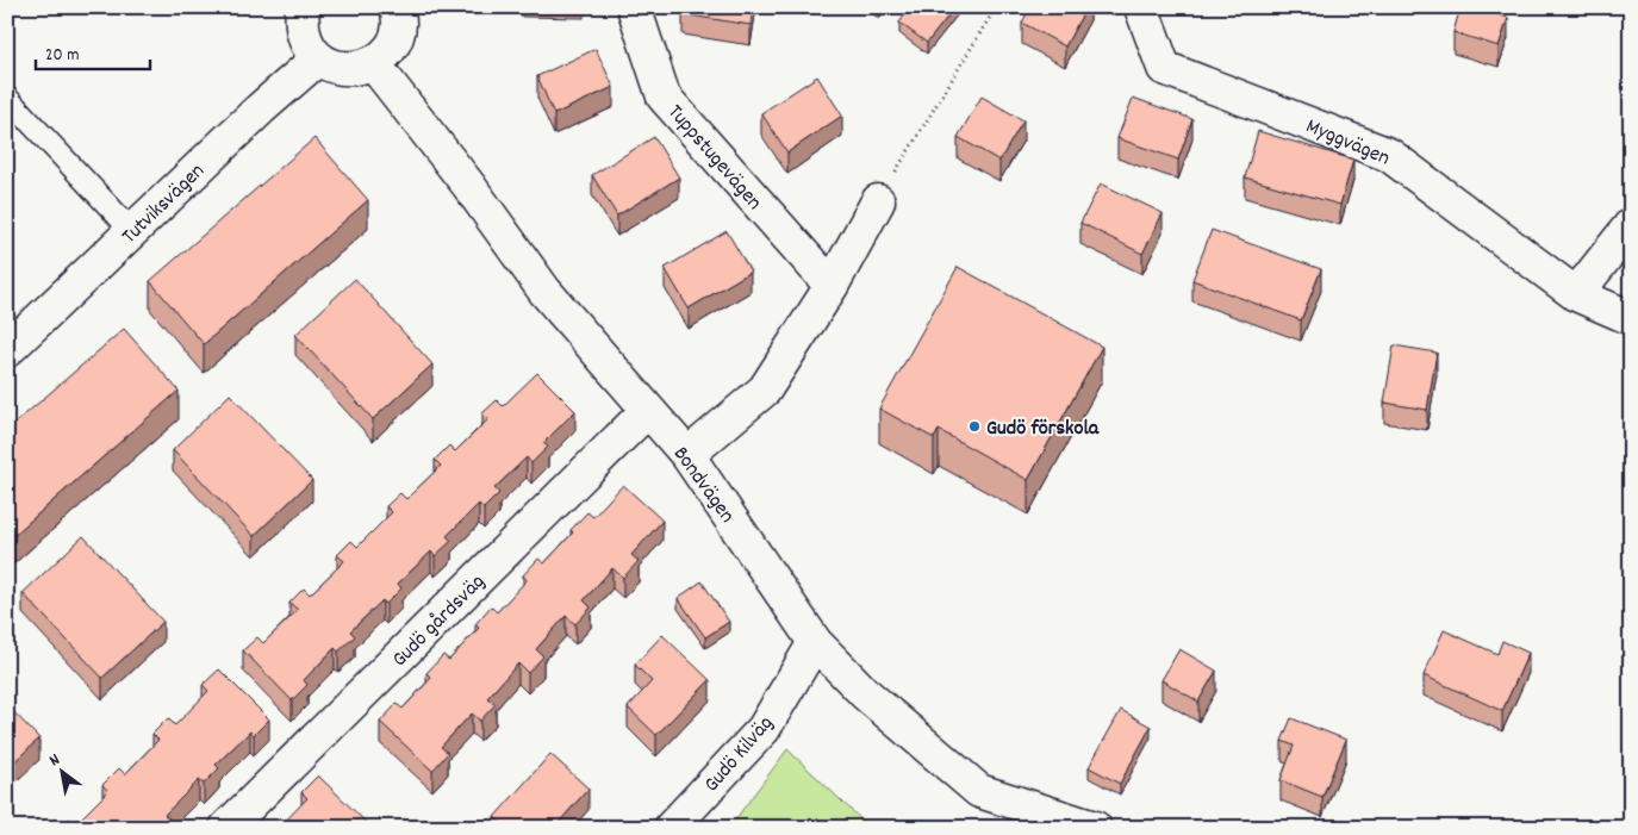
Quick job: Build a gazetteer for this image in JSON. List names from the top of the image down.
{
  "streets": {
    "street": [
      "Myggvägen",
      "Tuppstugevägen",
      "Tutviksvägen",
      "Bondvägen",
      "Gudö gårdsväg",
      "Gudö Kilväg"
    ]
  },
  "crossings": [
    ["Bondvägen", "Gudö gårdsväg"],
    ["Bondvägen", "Gudö Kilväg"]
  ],
  "places": ["Gudö förskola"],
  "scale_bar": "20 m",
  "north": "top left"
}
